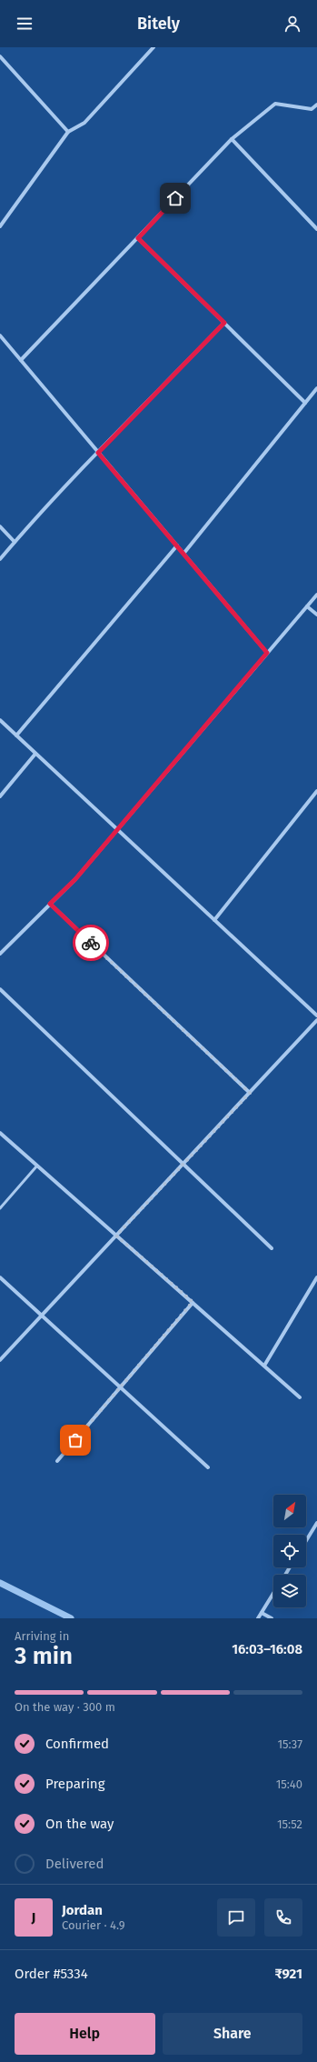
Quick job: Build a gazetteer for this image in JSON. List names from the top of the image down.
{
  "north": "top right",
  "page": {
    "header": "Bitely",
    "heading": ["3 min", "Arriving in", "16:03–16:08"],
    "panel": [
      "Jordan",
      "Courier · 4.9",
      "Order #5334",
      "₹921"
    ],
    "bar": "On the way · 300 m",
    "list": [
      ["Confirmed", "15:37"],
      ["Preparing", "15:40"],
      ["On the way", "15:52"],
      "Delivered"
    ],
    "round": "J",
    "buttons": ["Help", "Share"]
  }
}
